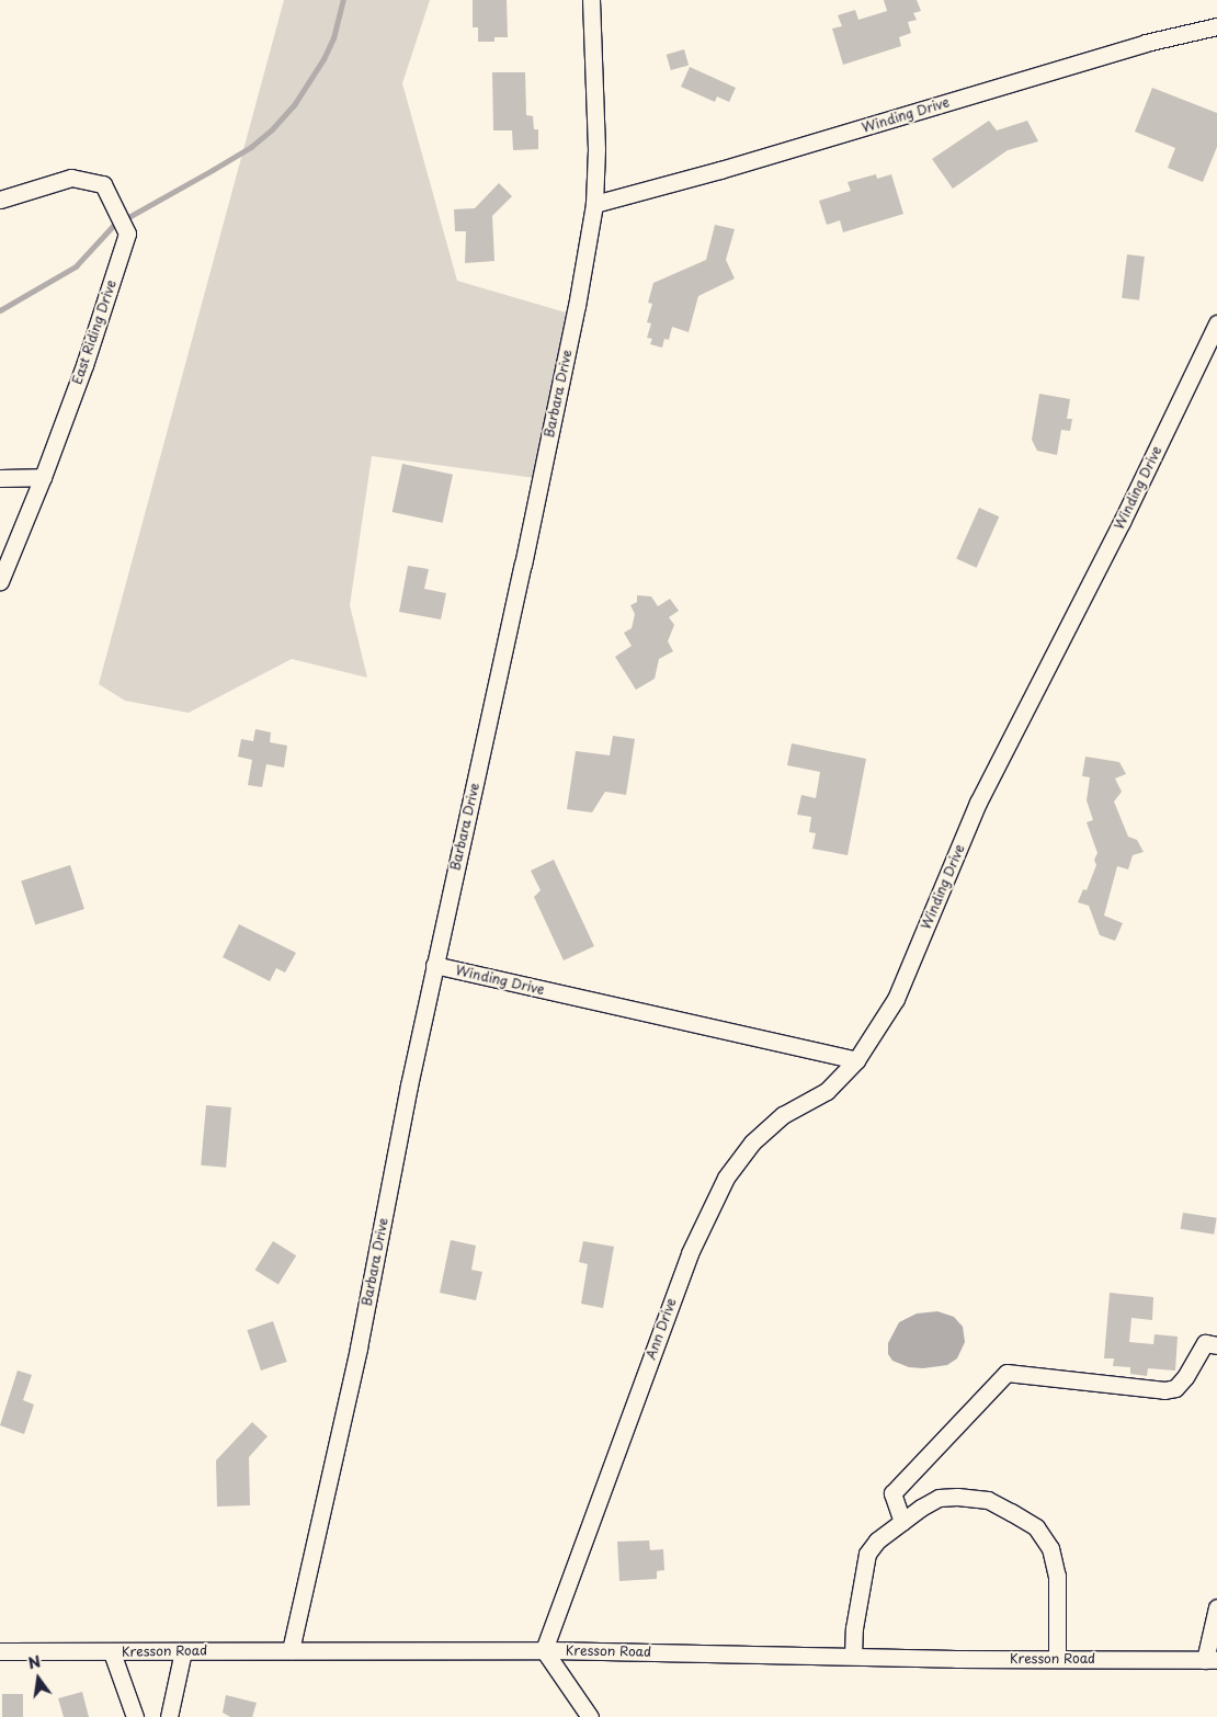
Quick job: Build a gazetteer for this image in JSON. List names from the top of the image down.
{
  "streets": {
    "street": [
      "Winding Drive",
      "East Riding Drive",
      "Barbara Drive",
      "Ann Drive",
      "Kresson Road"
    ]
  },
  "crossings": [
    ["Winding Drive", "Barbara Drive"],
    ["Winding Drive", "Ann Drive"],
    ["Barbara Drive", "Kresson Road"],
    ["Ann Drive", "Kresson Road"]
  ],
  "north": "top"
}
